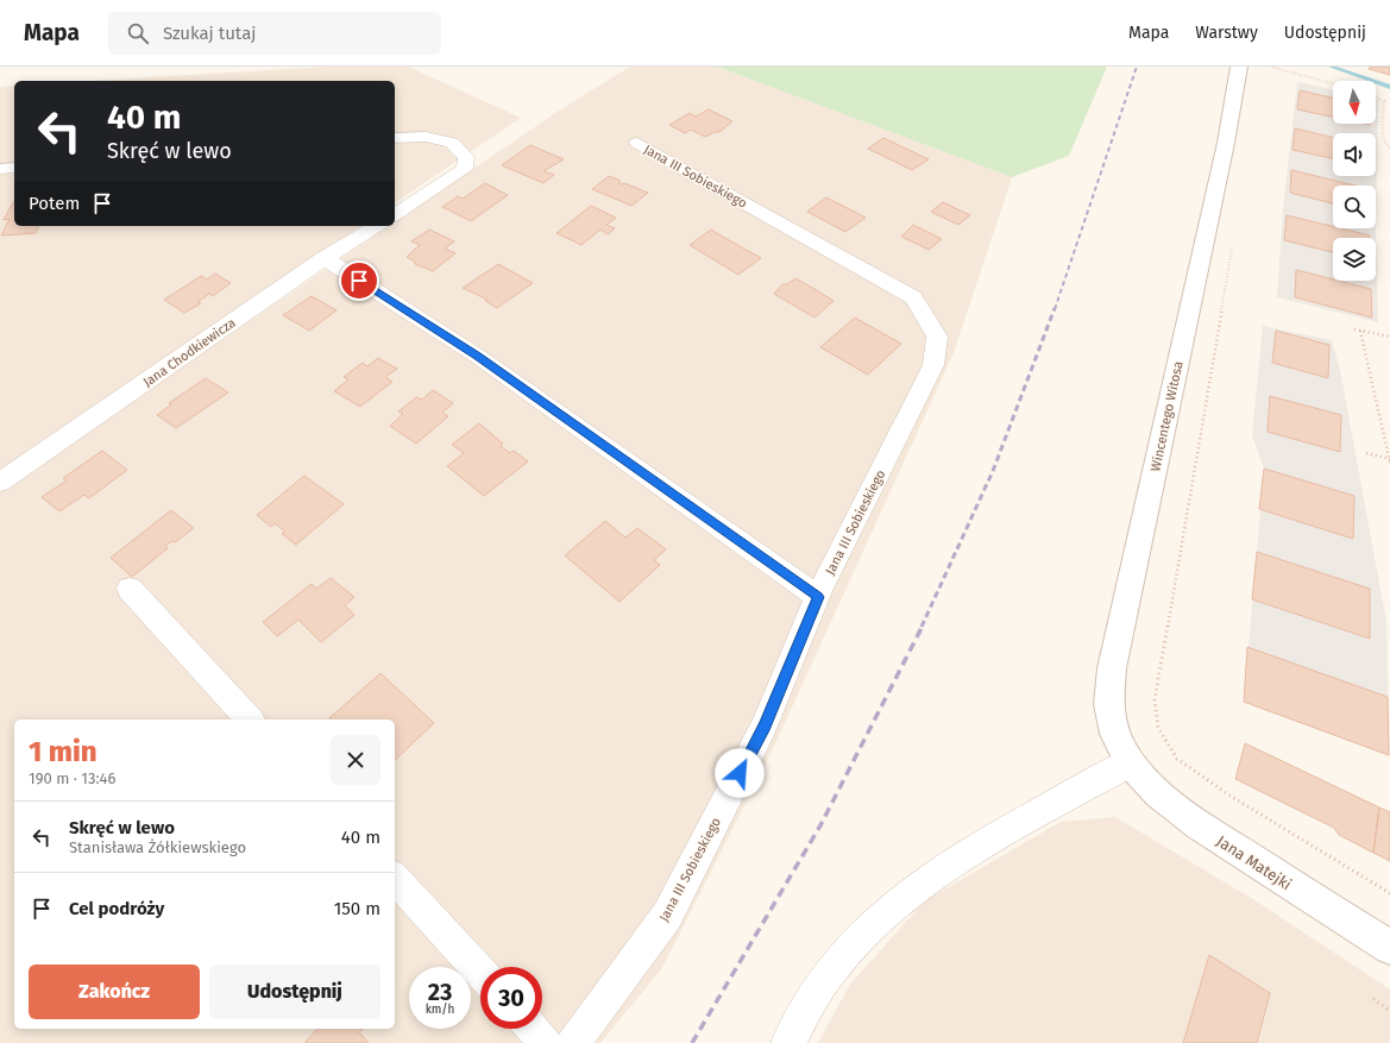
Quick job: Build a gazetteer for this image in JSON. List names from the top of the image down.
{
  "streets": {
    "street": [
      "Jana III Sobieskiego",
      "Jana Chodkiewicza",
      "Wincentego Witosa",
      "Jana Matejki"
    ]
  },
  "crossings": [
    ["Wincentego Witosa", "Jana Matejki"]
  ],
  "north": "bottom",
  "page": {
    "header": "Mapa",
    "search": "Szukaj tutaj",
    "nav": ["Mapa", "Warstwy", "Udostępnij"],
    "turn": ["40 m", "Skręć w lewo"],
    "then": "Potem",
    "heading": ["1 min", "190 m · 13:46"],
    "list": [
      {
        "name": "Skręć w lewo",
        "note": "Stanisława Żółkiewskiego",
        "value": "40 m"
      },
      {
        "name": "Cel podróży",
        "value": "150 m"
      }
    ],
    "buttons": ["Zakończ", "Udostępnij"],
    "speed": "23 km/h",
    "limit": "30"
  }
}
